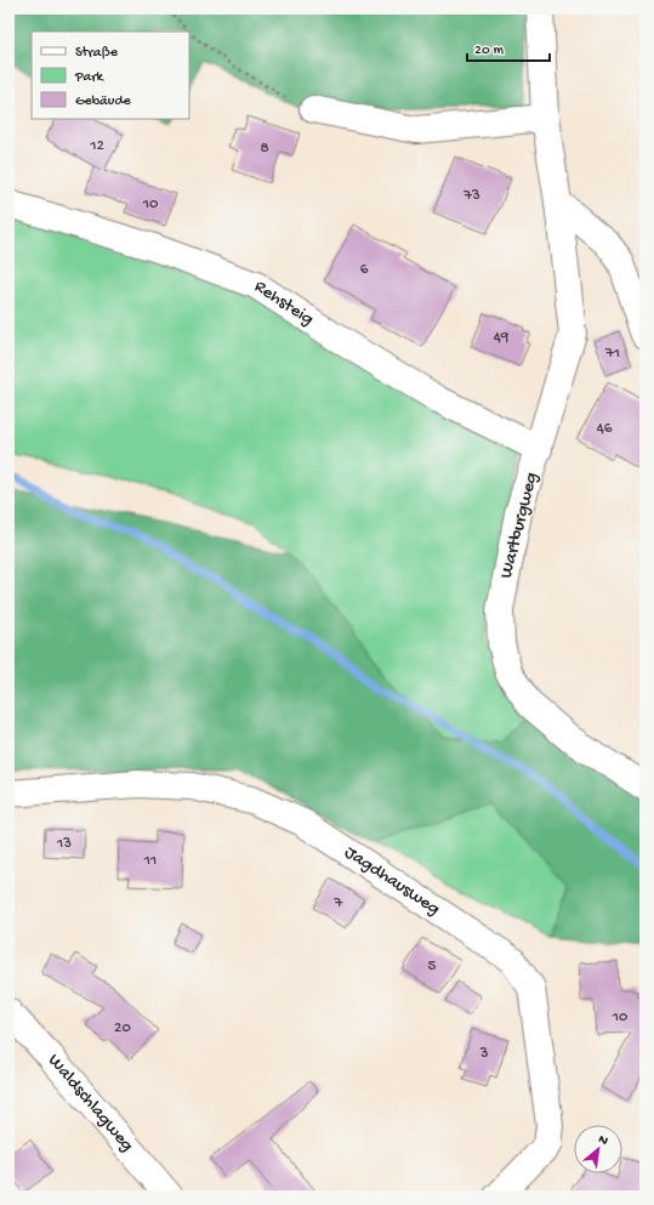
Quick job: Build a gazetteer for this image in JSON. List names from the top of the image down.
{
  "streets": {
    "street": [
      "Rehsteig",
      "Wartburgweg",
      "Jagdhausweg",
      "Waldschlagweg"
    ]
  },
  "crossings": [
    ["Rehsteig", "Wartburgweg"]
  ],
  "house_numbers": [
    "12",
    "8",
    "73",
    "10",
    "6",
    "49",
    "71",
    "46",
    "13",
    "11",
    "7",
    "5",
    "10",
    "20",
    "3"
  ],
  "legend": ["Straße", "Park", "Gebäude"],
  "scale_bar": "20 m",
  "north": "top right"
}
